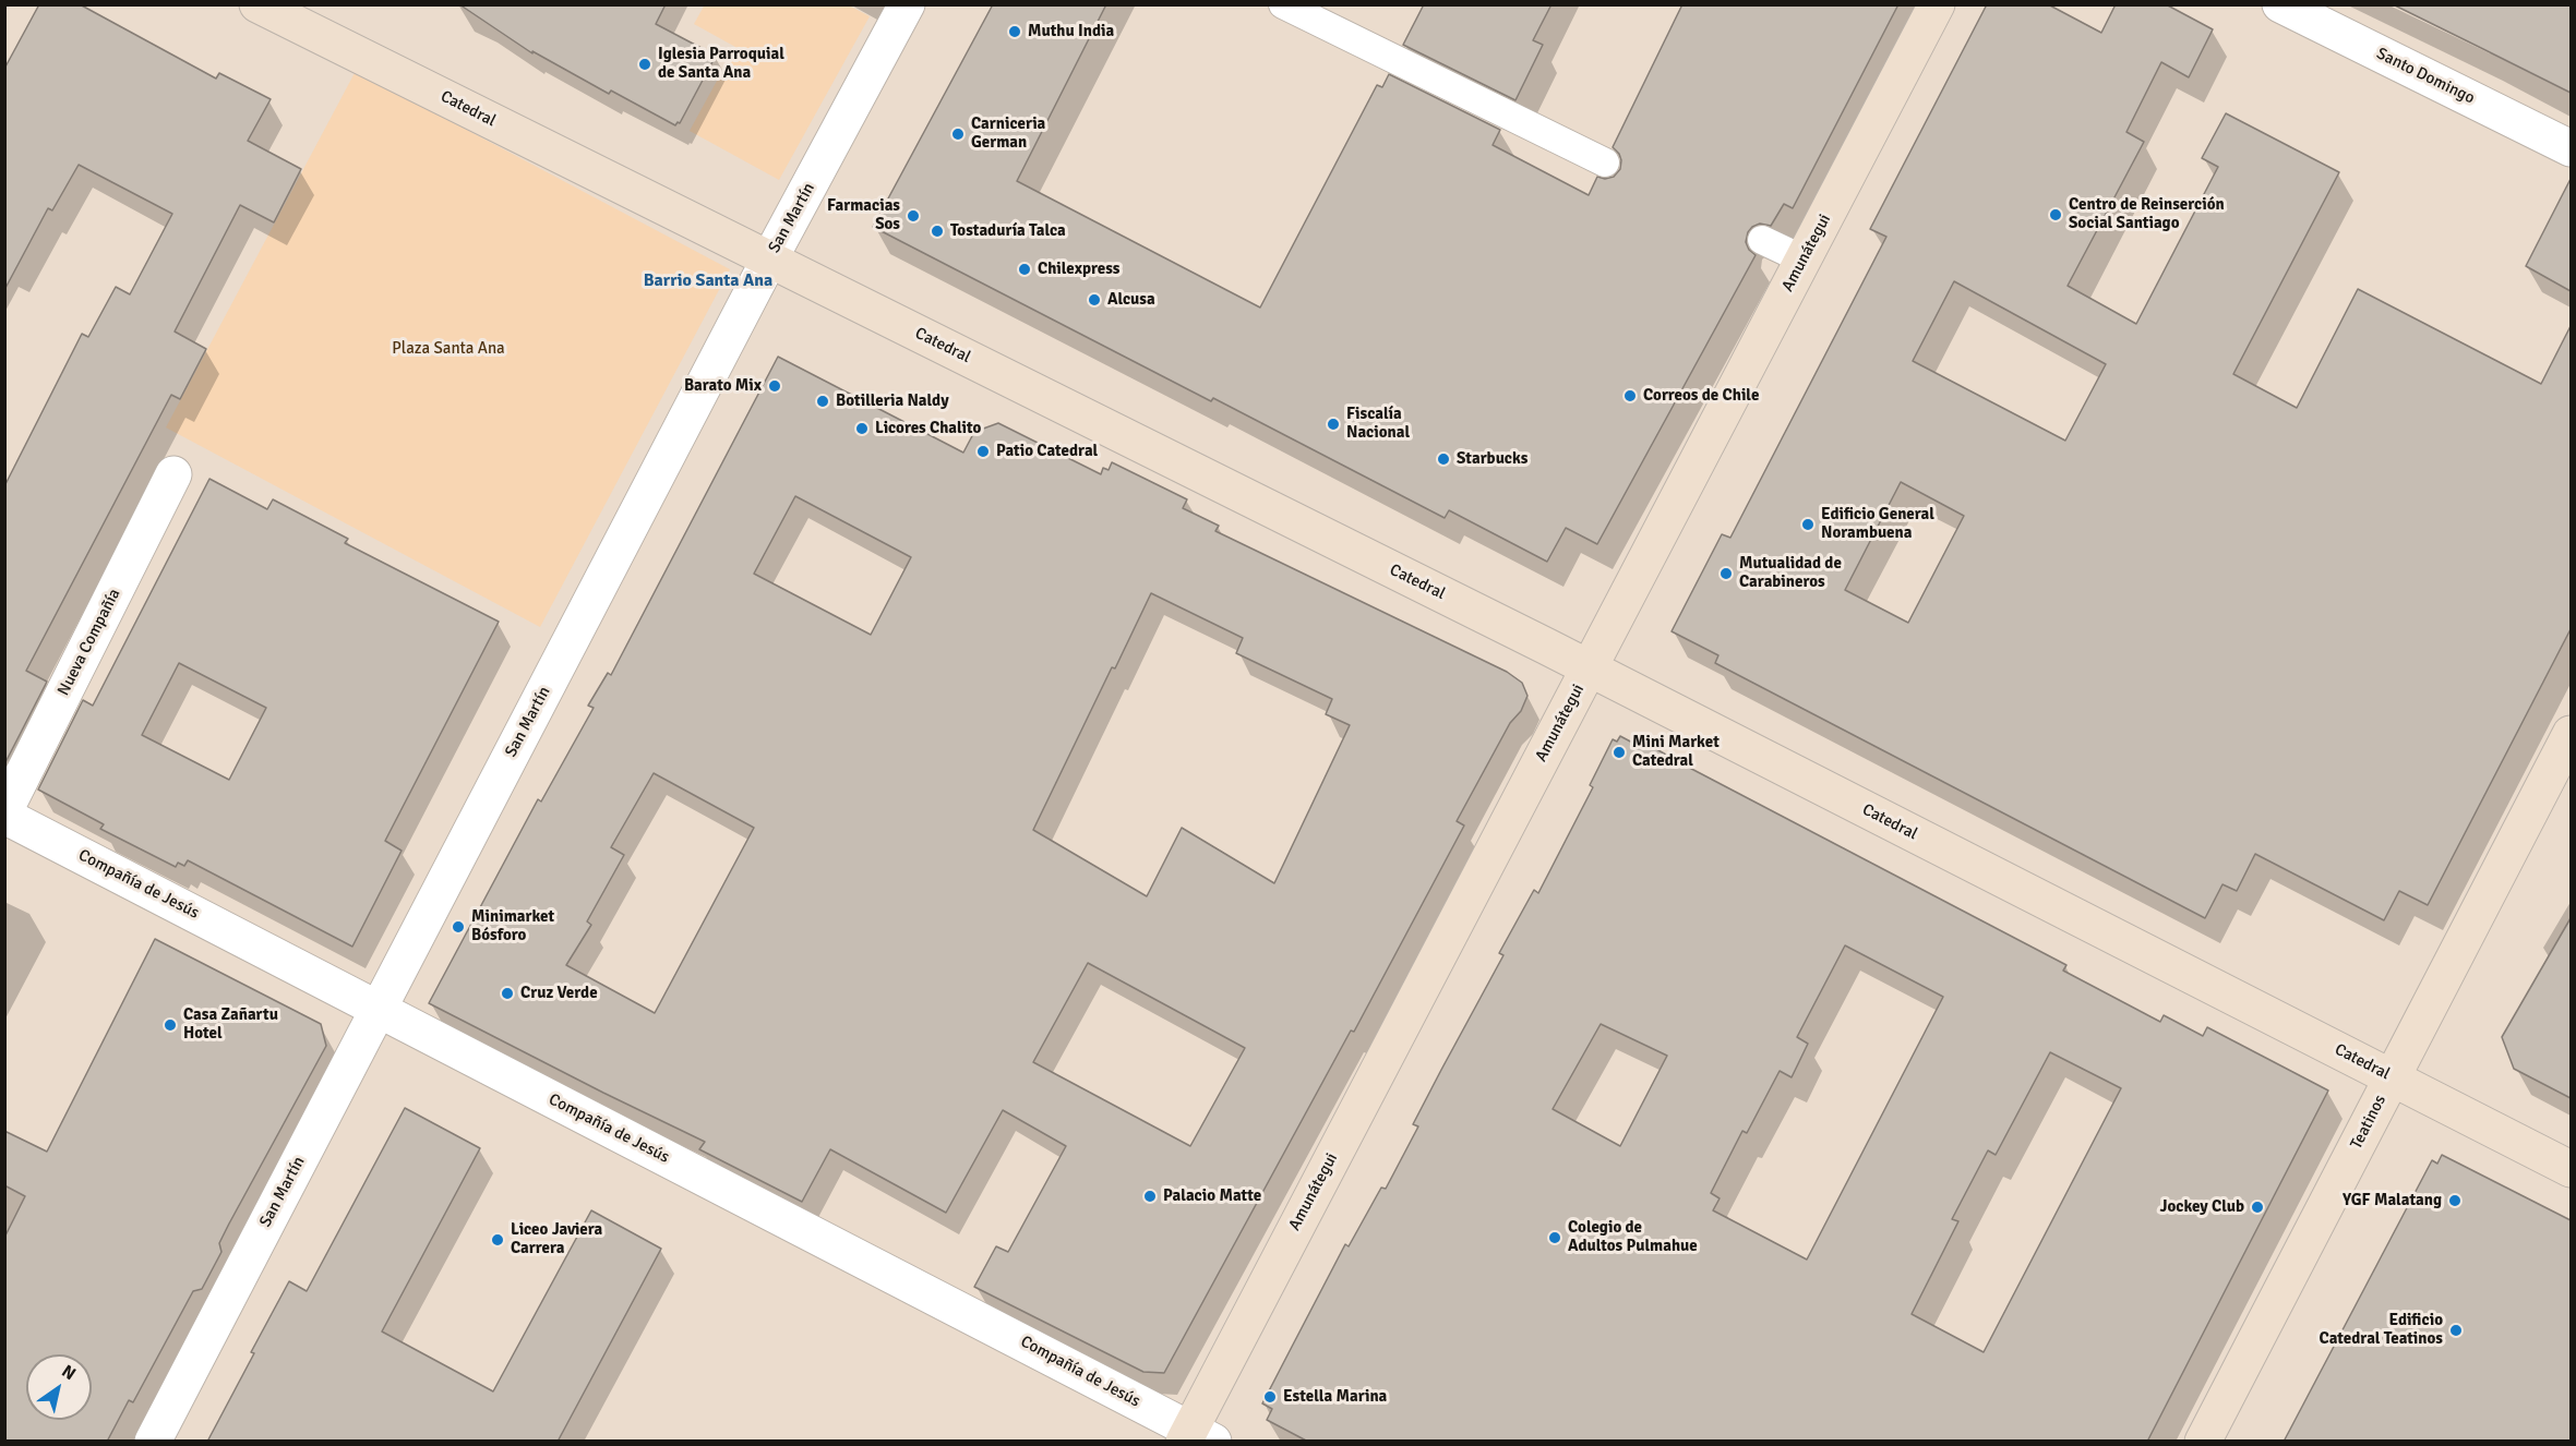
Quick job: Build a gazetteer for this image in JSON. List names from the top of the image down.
{
  "streets": {
    "main road": ["Catedral", "Amunátegui", "Teatinos"],
    "street": [
      "Santo Domingo",
      "San Martín",
      "Nueva Compañía",
      "Compañía de Jesús"
    ]
  },
  "crossings": [
    ["Catedral", "San Martín"],
    ["Catedral", "Amunátegui"],
    ["Catedral", "Teatinos"],
    ["San Martín", "Compañía de Jesús"],
    ["Amunátegui", "Compañía de Jesús"],
    ["Nueva Compañía", "Compañía de Jesús"]
  ],
  "districts": ["Barrio Santa Ana"],
  "parks": ["Plaza Santa Ana"],
  "places": [
    "Muthu India",
    "Iglesia Parroquial de Santa Ana",
    "Carniceria German",
    "Centro de Reinserción Social Santiago",
    "Farmacias Sos",
    "Tostaduría Talca",
    "Chilexpress",
    "Alcusa",
    "Barato Mix",
    "Correos de Chile",
    "Botilleria Naldy",
    "Fiscalía Nacional",
    "Licores Chalito",
    "Patio Catedral",
    "Starbucks",
    "Edificio General Norambuena",
    "Mutualidad de Carabineros",
    "Mini Market Catedral",
    "Minimarket Bósforo",
    "Cruz Verde",
    "Casa Zañartu Hotel",
    "Palacio Matte",
    "YGF Malatang",
    "Jockey Club",
    "Colegio de Adultos Pulmahue",
    "Liceo Javiera Carrera",
    "Edificio Catedral Teatinos",
    "Estella Marina"
  ],
  "north": "top right"
}
